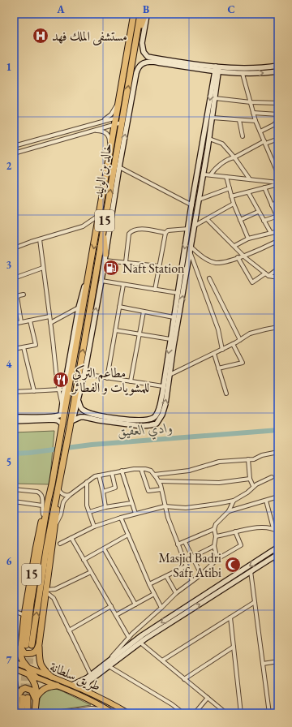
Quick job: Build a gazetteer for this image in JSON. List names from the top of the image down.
{
  "streets": {
    "highway": ["خالد بن الوليد", "15"],
    "main road": ["طريق سلطانة"]
  },
  "crossings": [
    ["خالد بن الوليد", "15"],
    ["15", "طريق سلطانة"]
  ],
  "water": ["وادي العقيق"],
  "places": {
    "hospital": ["مستشفى الملك فهد"],
    "fuel station": ["Naft Station"],
    "restaurant": ["مطاعم التركي للمشويات و الفطائر"],
    "mosque": ["Masjid Badri Safr Atibi"]
  },
  "grid": {
    "columns": ["A", "B", "C"],
    "rows": [
      "1",
      "2",
      "3",
      "4",
      "5",
      "6",
      "7"
    ]
  }
}
